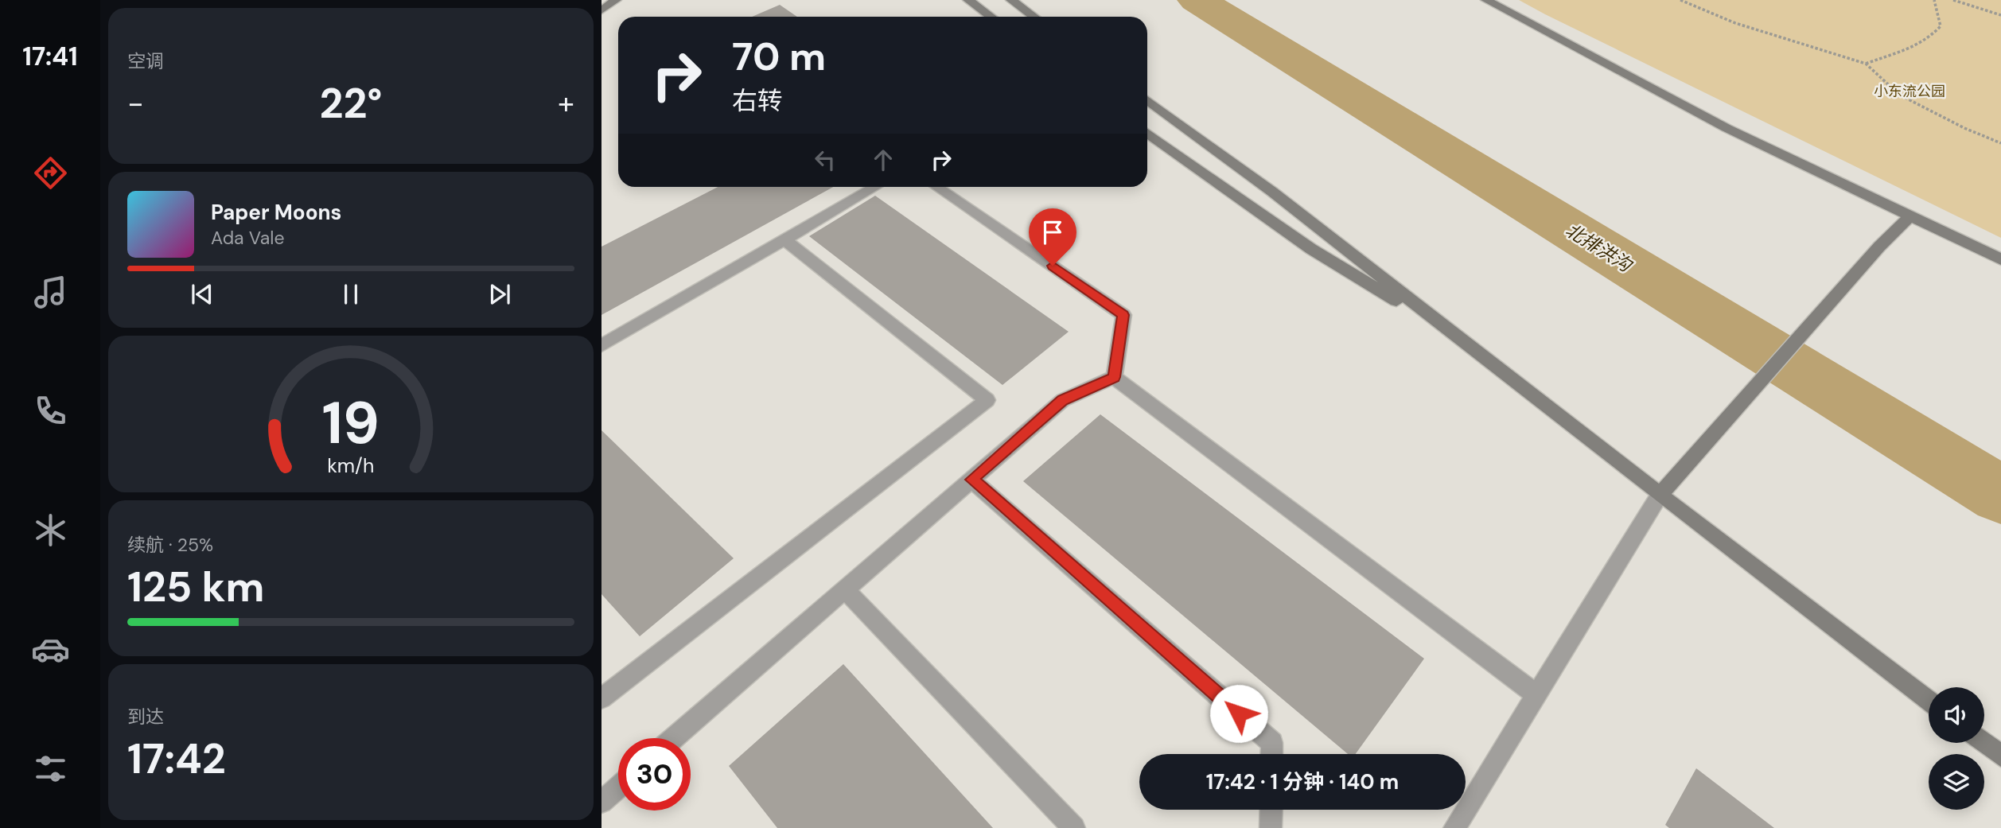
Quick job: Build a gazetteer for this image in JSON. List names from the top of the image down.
{
  "water": ["北排洪沟"],
  "parks": ["小东流公园"],
  "page": {
    "tabs": "17:41",
    "tile": [
      "空调",
      ["续航 · 25%", "125 km"],
      ["到达", "17:42"]
    ],
    "turn": ["70 m", "右转"],
    "heat": ["−", "22°", "+"],
    "song": ["Paper Moons", "Ada Vale"],
    "limit": "30",
    "trip": "17:42 · 1 分钟 · 140 m",
    "gauge": ["19", "km/h"]
  }
}
